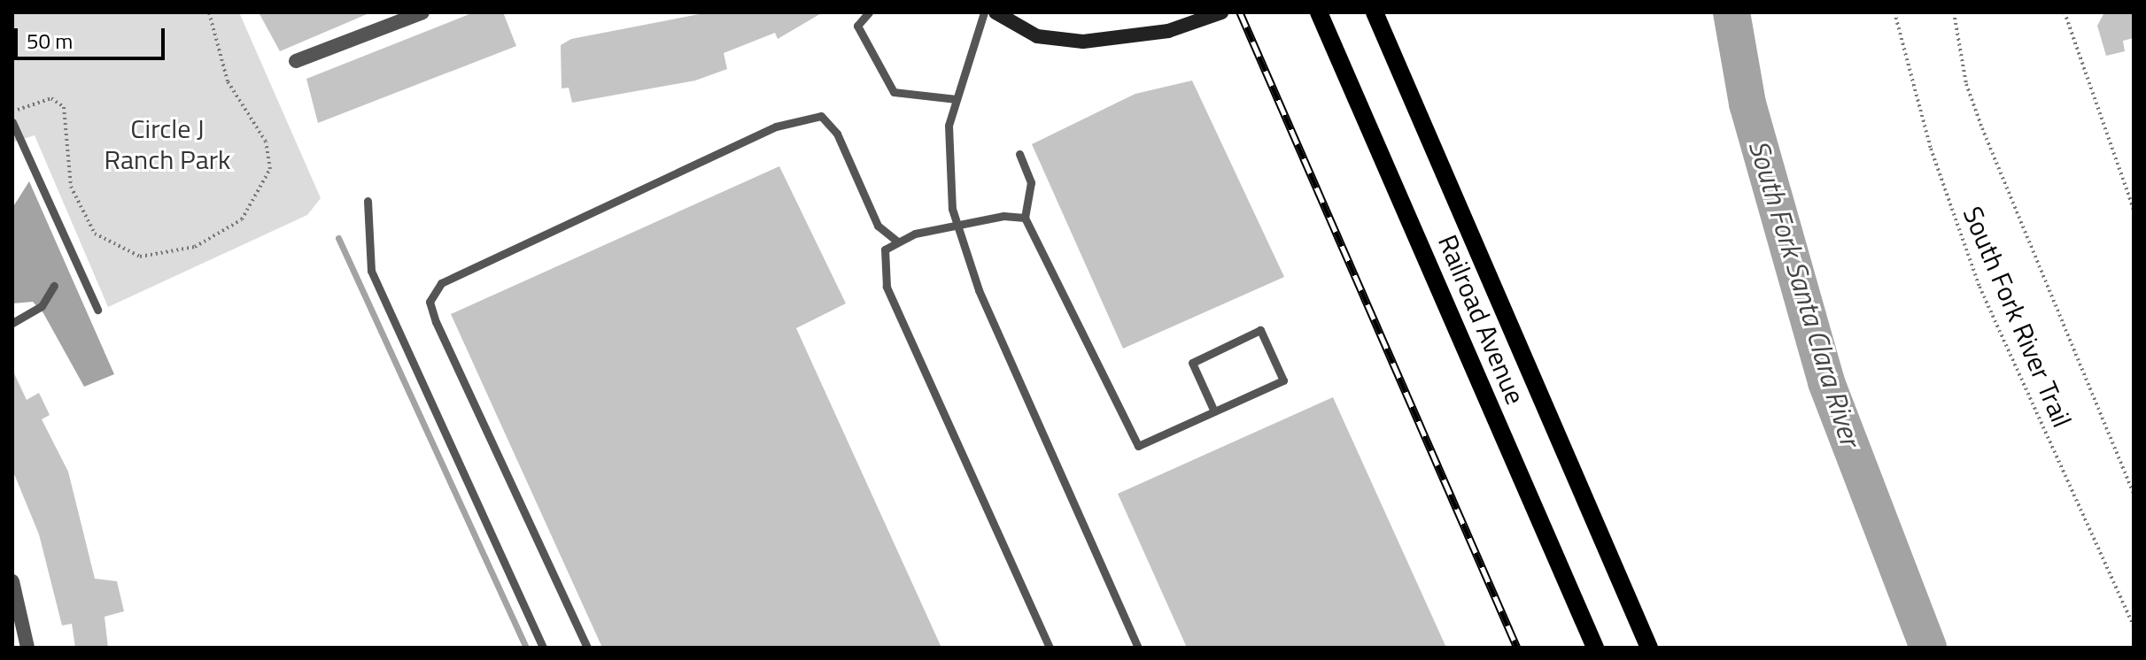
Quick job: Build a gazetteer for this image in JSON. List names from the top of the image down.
{
  "streets": {
    "main road": ["Railroad Avenue"],
    "path": ["South Fork River Trail"]
  },
  "water": ["South Fork Santa Clara River"],
  "parks": ["Circle J Ranch Park"],
  "scale_bar": "50 m"
}
